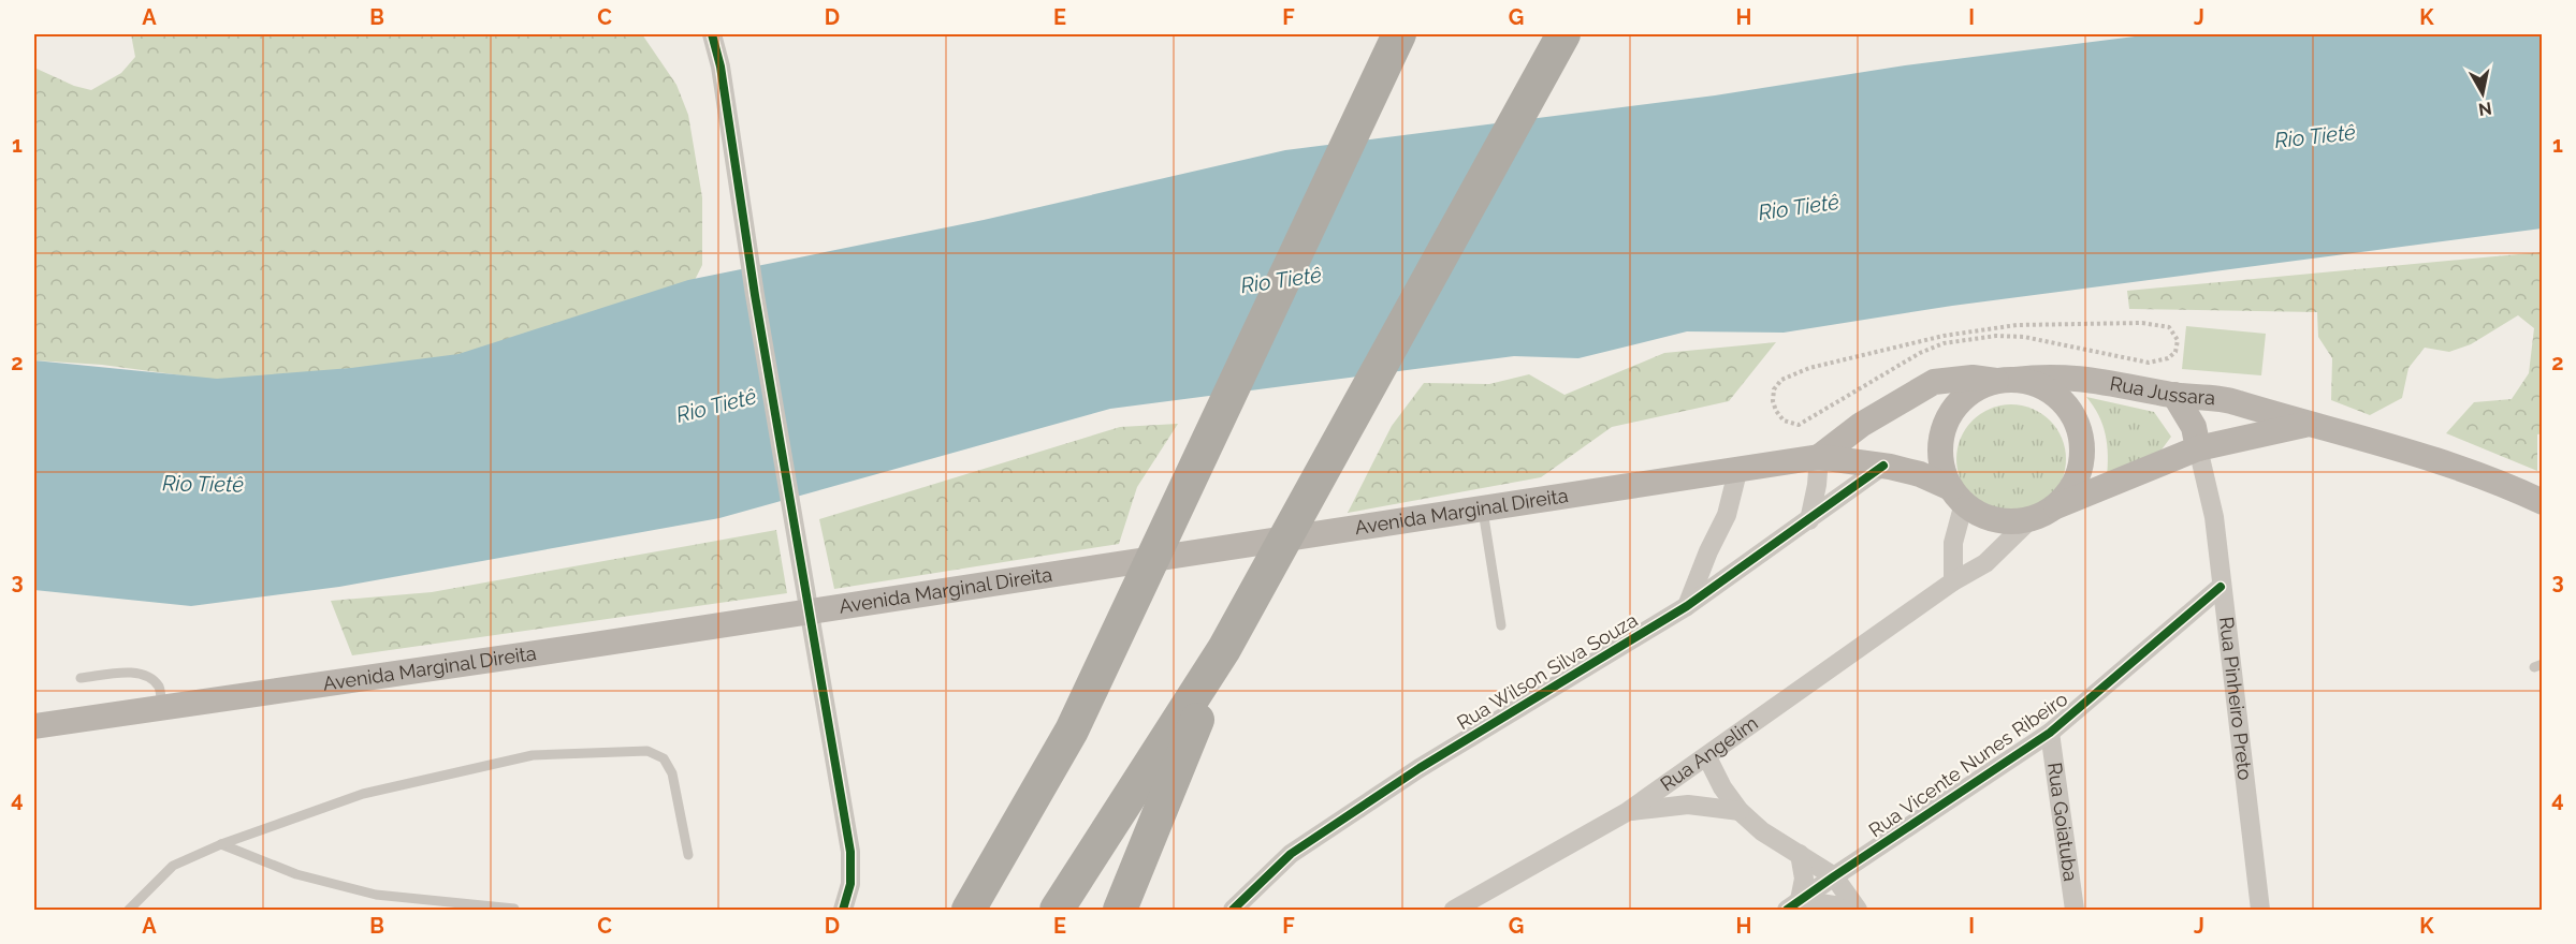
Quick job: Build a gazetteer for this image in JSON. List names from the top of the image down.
{
  "streets": {
    "main road": ["Rua Jussara", "Avenida Marginal Direita"],
    "street": [
      "Rua Wilson Silva Souza",
      "Rua Pinheiro Preto",
      "Rua Angelim",
      "Rua Vicente Nunes Ribeiro",
      "Rua Goiatuba"
    ]
  },
  "crossings": [
    ["Rua Jussara", "Avenida Marginal Direita"],
    ["Rua Jussara", "Rua Pinheiro Preto"],
    ["Rua Jussara", "Rua Angelim"],
    ["Avenida Marginal Direita", "Rua Wilson Silva Souza"],
    ["Avenida Marginal Direita", "Rua Angelim"],
    ["Rua Pinheiro Preto", "Rua Vicente Nunes Ribeiro"],
    ["Rua Vicente Nunes Ribeiro", "Rua Goiatuba"]
  ],
  "water": ["Rio Tietê"],
  "north": "bottom",
  "grid": {
    "columns": [
      "A",
      "B",
      "C",
      "D",
      "E",
      "F",
      "G",
      "H",
      "I",
      "J",
      "K"
    ],
    "rows": [
      "1",
      "2",
      "3",
      "4"
    ]
  }
}
